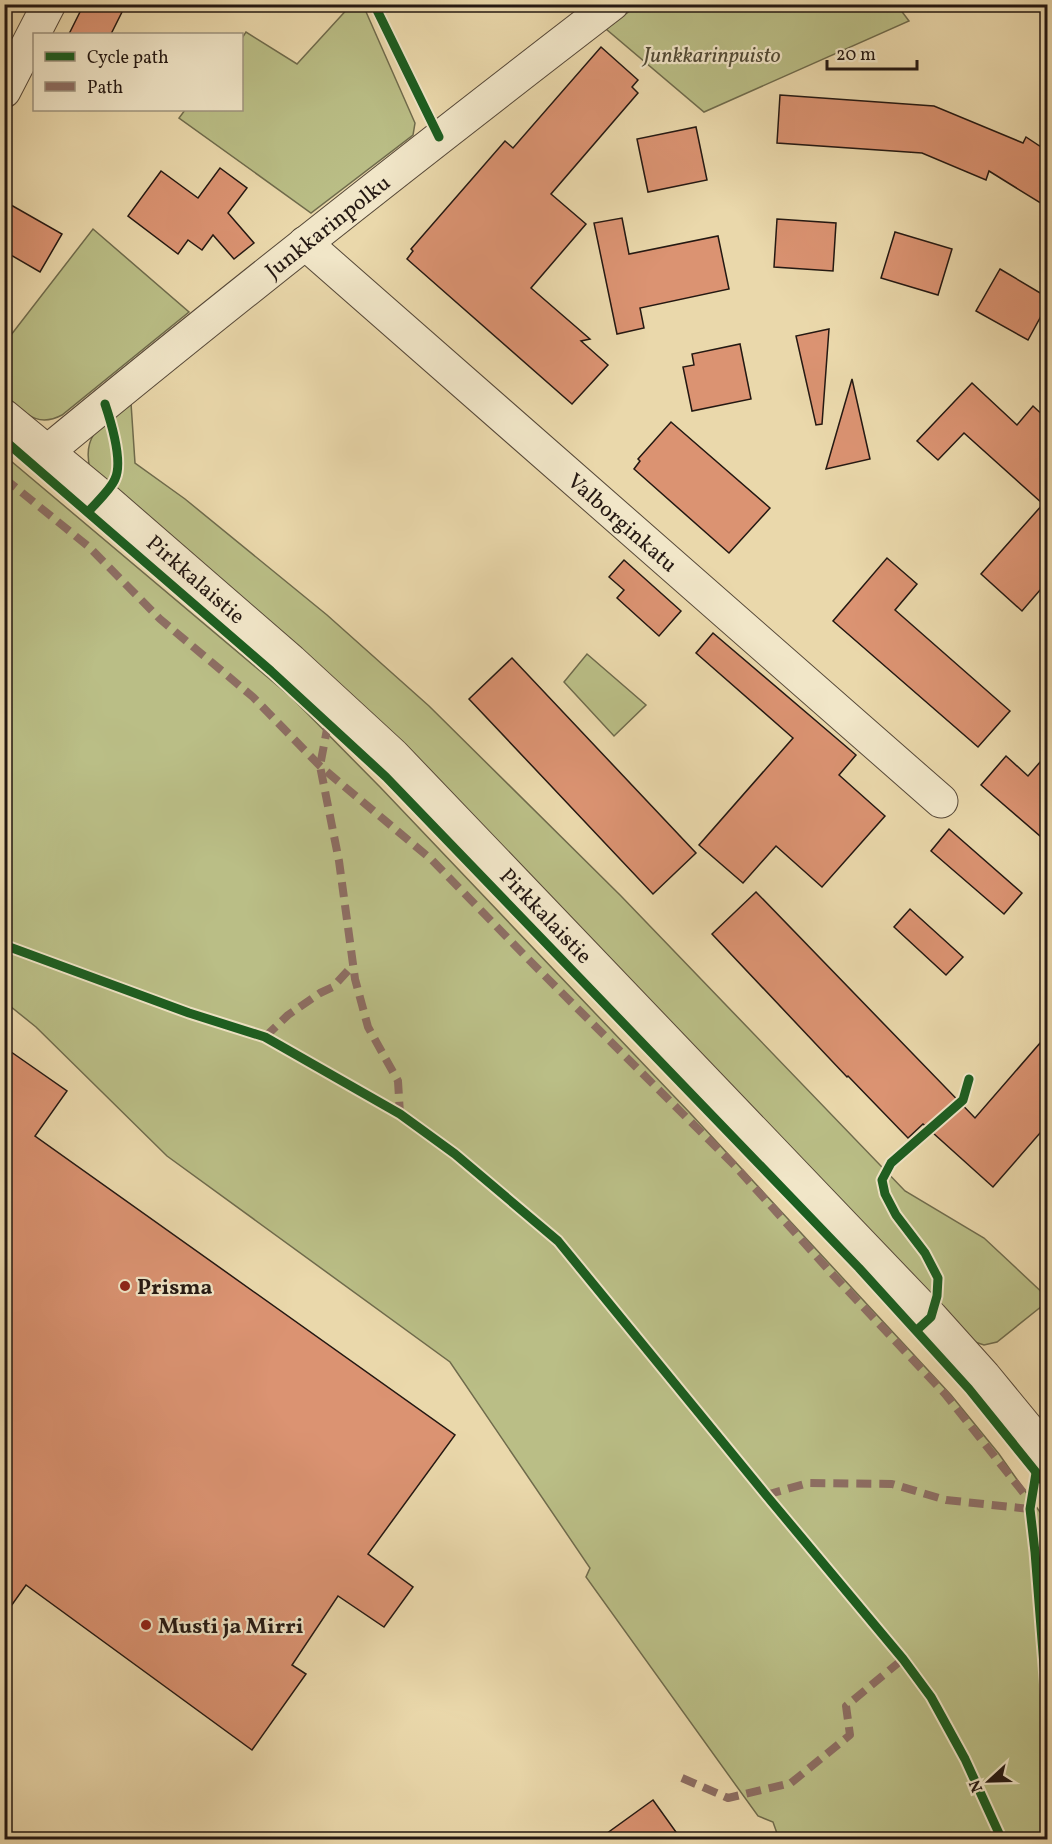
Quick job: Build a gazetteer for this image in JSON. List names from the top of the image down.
{
  "streets": {
    "street": ["Junkkarinpolku", "Valborginkatu", "Pirkkalaistie"]
  },
  "crossings": [
    ["Junkkarinpolku", "Valborginkatu"],
    ["Junkkarinpolku", "Pirkkalaistie"]
  ],
  "parks": ["Junkkarinpuisto"],
  "places": ["Prisma", "Musti ja Mirri"],
  "legend": ["Cycle path", "Path"],
  "scale_bar": "20 m",
  "north": "left"
}
